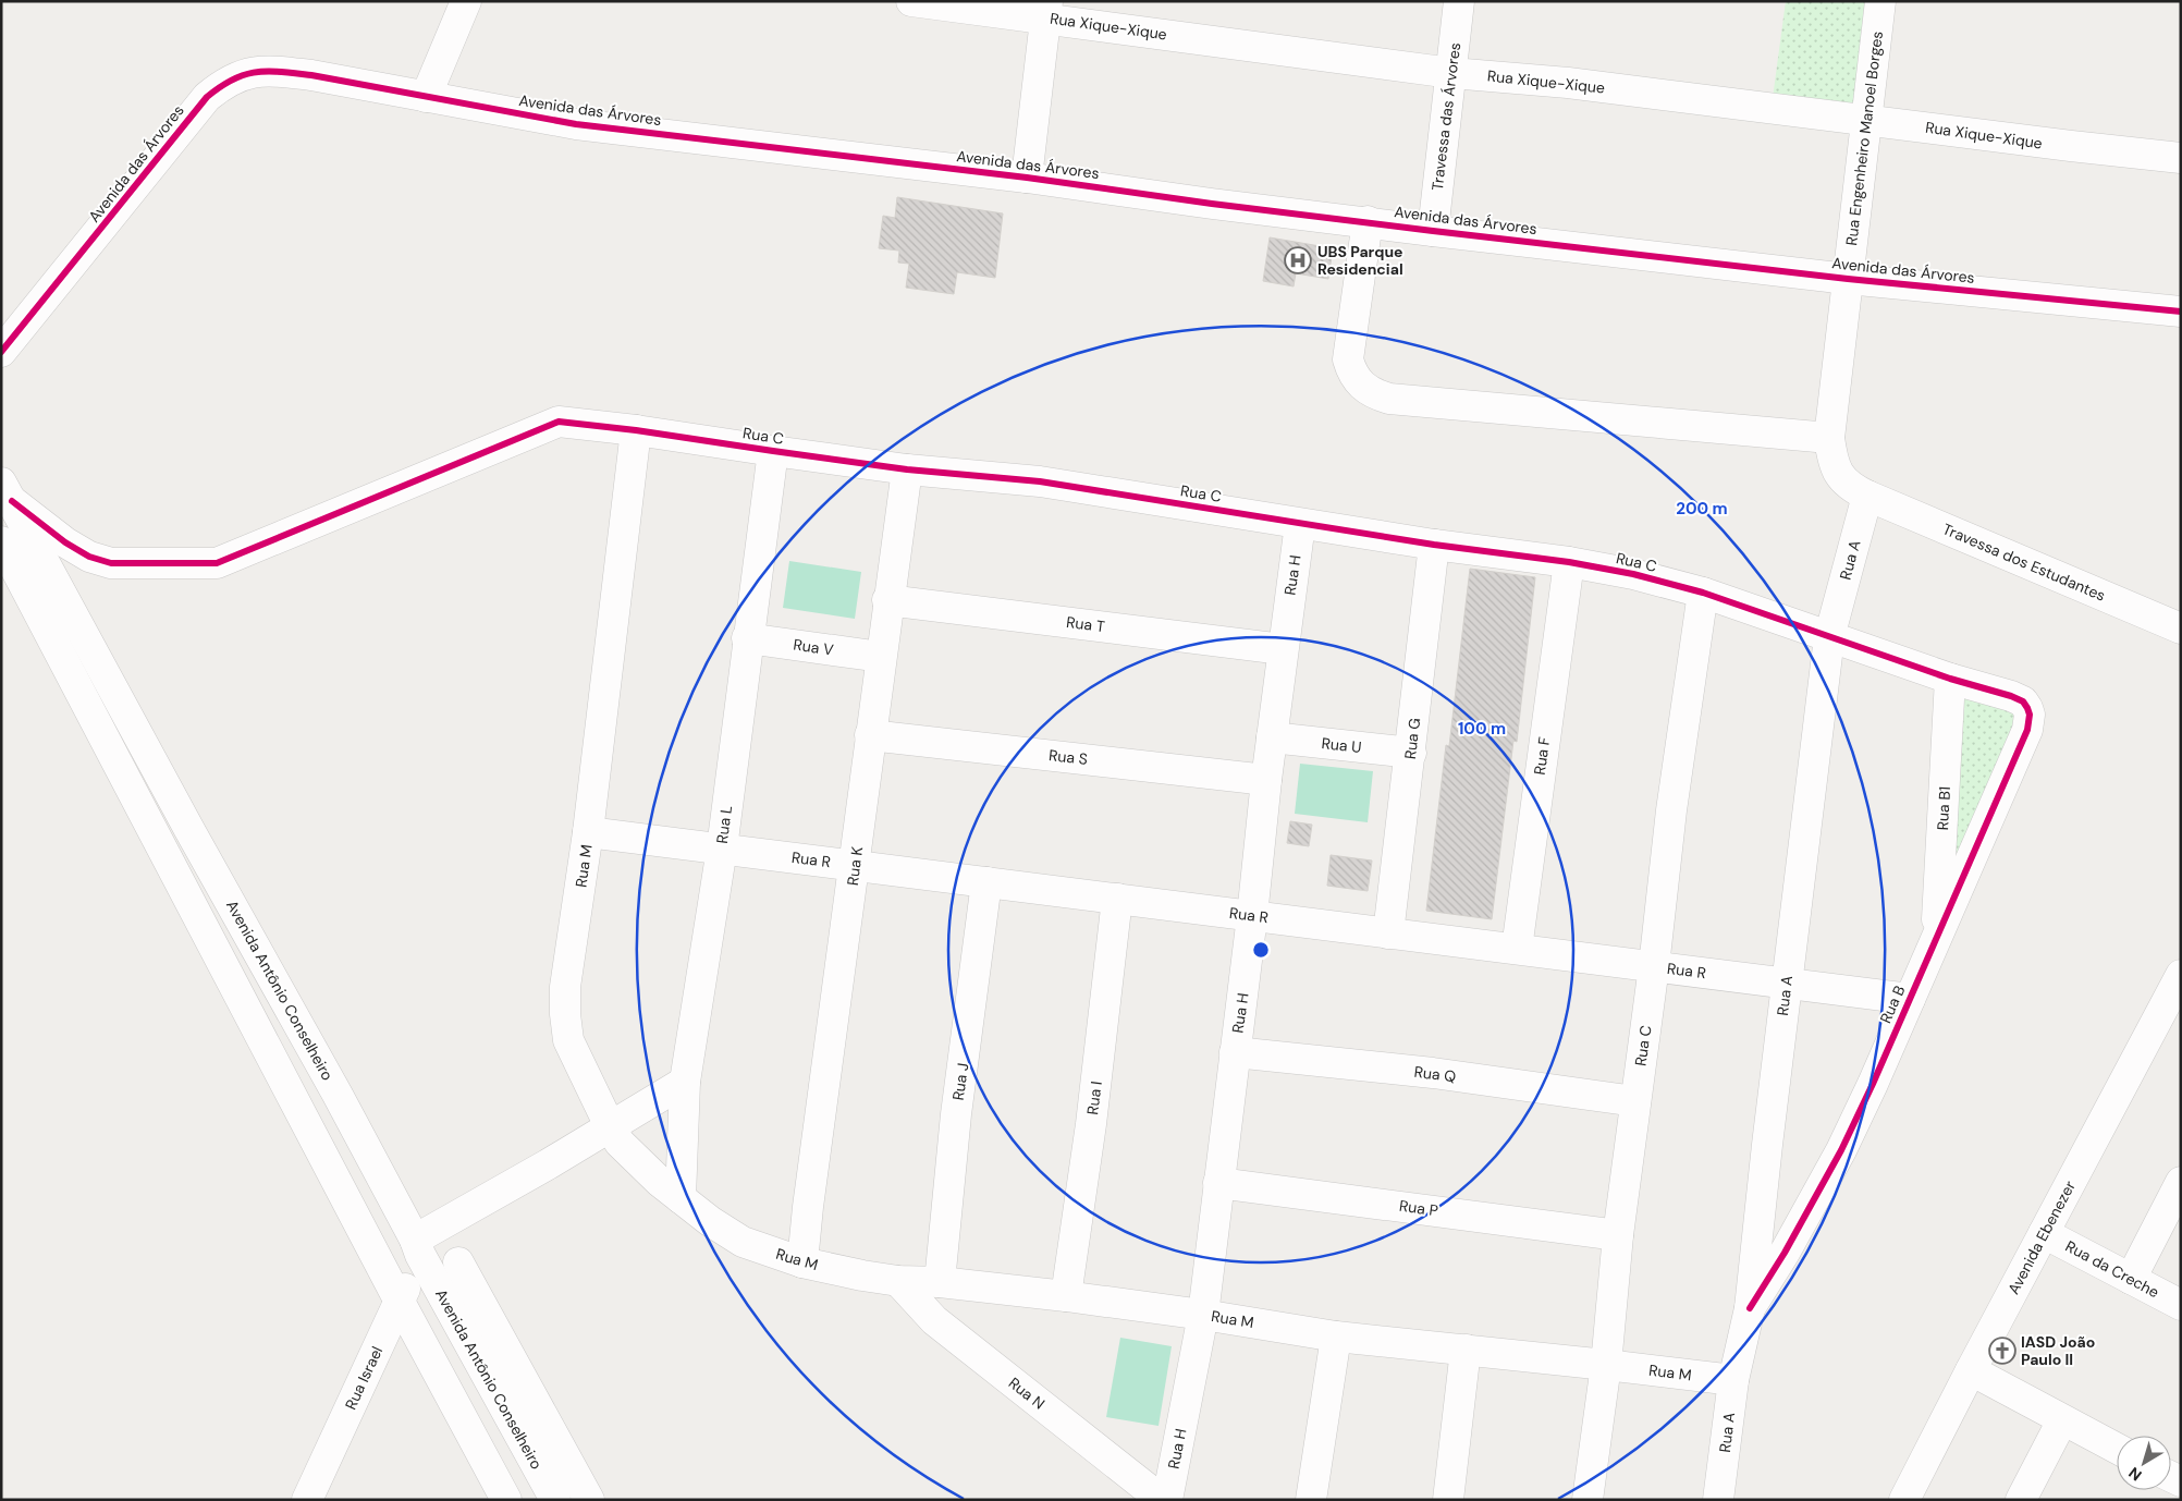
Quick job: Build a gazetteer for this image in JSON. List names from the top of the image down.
{
  "streets": {
    "street": [
      "Rua Xique-Xique",
      "Avenida das Árvores",
      "Travessa das Árvores",
      "Rua Engenheiro Manoel Borges",
      "Rua C",
      "Rua A",
      "Travessa dos Estudantes",
      "Rua H",
      "Rua T",
      "Rua V",
      "Rua G",
      "Rua U",
      "Rua F",
      "Rua S",
      "Rua B1",
      "Rua L",
      "Rua R",
      "Rua M",
      "Rua K",
      "Avenida Antônio Conselheiro",
      "Rua B",
      "Rua Q",
      "Rua J",
      "Rua I",
      "Rua P",
      "Avenida Ebenezer",
      "Rua da Creche",
      "Rua Israel",
      "Rua N"
    ]
  },
  "crossings": [
    ["Rua Xique-Xique", "Travessa das Árvores"],
    ["Rua Xique-Xique", "Rua Engenheiro Manoel Borges"],
    ["Avenida das Árvores", "Travessa das Árvores"],
    ["Avenida das Árvores", "Rua Engenheiro Manoel Borges"],
    ["Rua Engenheiro Manoel Borges", "Travessa dos Estudantes"],
    ["Rua C", "Rua A"],
    ["Rua C", "Rua H"],
    ["Rua C", "Rua G"],
    ["Rua C", "Rua F"],
    ["Rua C", "Rua B1"],
    ["Rua C", "Rua L"],
    ["Rua C", "Rua R"],
    ["Rua C", "Rua M"],
    ["Rua C", "Rua K"],
    ["Rua C", "Avenida Antônio Conselheiro"],
    ["Rua C", "Rua B"],
    ["Rua C", "Rua Q"],
    ["Rua C", "Rua P"],
    ["Rua A", "Travessa dos Estudantes"],
    ["Rua A", "Rua R"],
    ["Rua A", "Rua M"],
    ["Rua A", "Rua B"],
    ["Rua H", "Rua T"],
    ["Rua H", "Rua U"],
    ["Rua H", "Rua S"],
    ["Rua H", "Rua R"],
    ["Rua H", "Rua M"],
    ["Rua H", "Rua Q"],
    ["Rua H", "Rua P"],
    ["Rua T", "Rua K"],
    ["Rua V", "Rua L"],
    ["Rua V", "Rua K"],
    ["Rua G", "Rua U"],
    ["Rua G", "Rua R"],
    ["Rua F", "Rua R"],
    ["Rua S", "Rua K"],
    ["Rua B1", "Rua B"],
    ["Rua L", "Rua R"],
    ["Rua L", "Rua M"],
    ["Rua R", "Rua M"],
    ["Rua R", "Rua K"],
    ["Rua R", "Rua B"],
    ["Rua R", "Rua J"],
    ["Rua R", "Rua I"],
    ["Rua M", "Rua K"],
    ["Rua M", "Rua J"],
    ["Rua M", "Rua I"],
    ["Rua M", "Rua N"],
    ["Avenida Antônio Conselheiro", "Rua Israel"],
    ["Avenida Ebenezer", "Rua da Creche"]
  ],
  "places": {
    "hospital": ["UBS Parque Residencial"],
    "church": ["IASD João Paulo II"]
  },
  "north": "bottom left",
  "rings": ["200 m", "100 m"]
}
